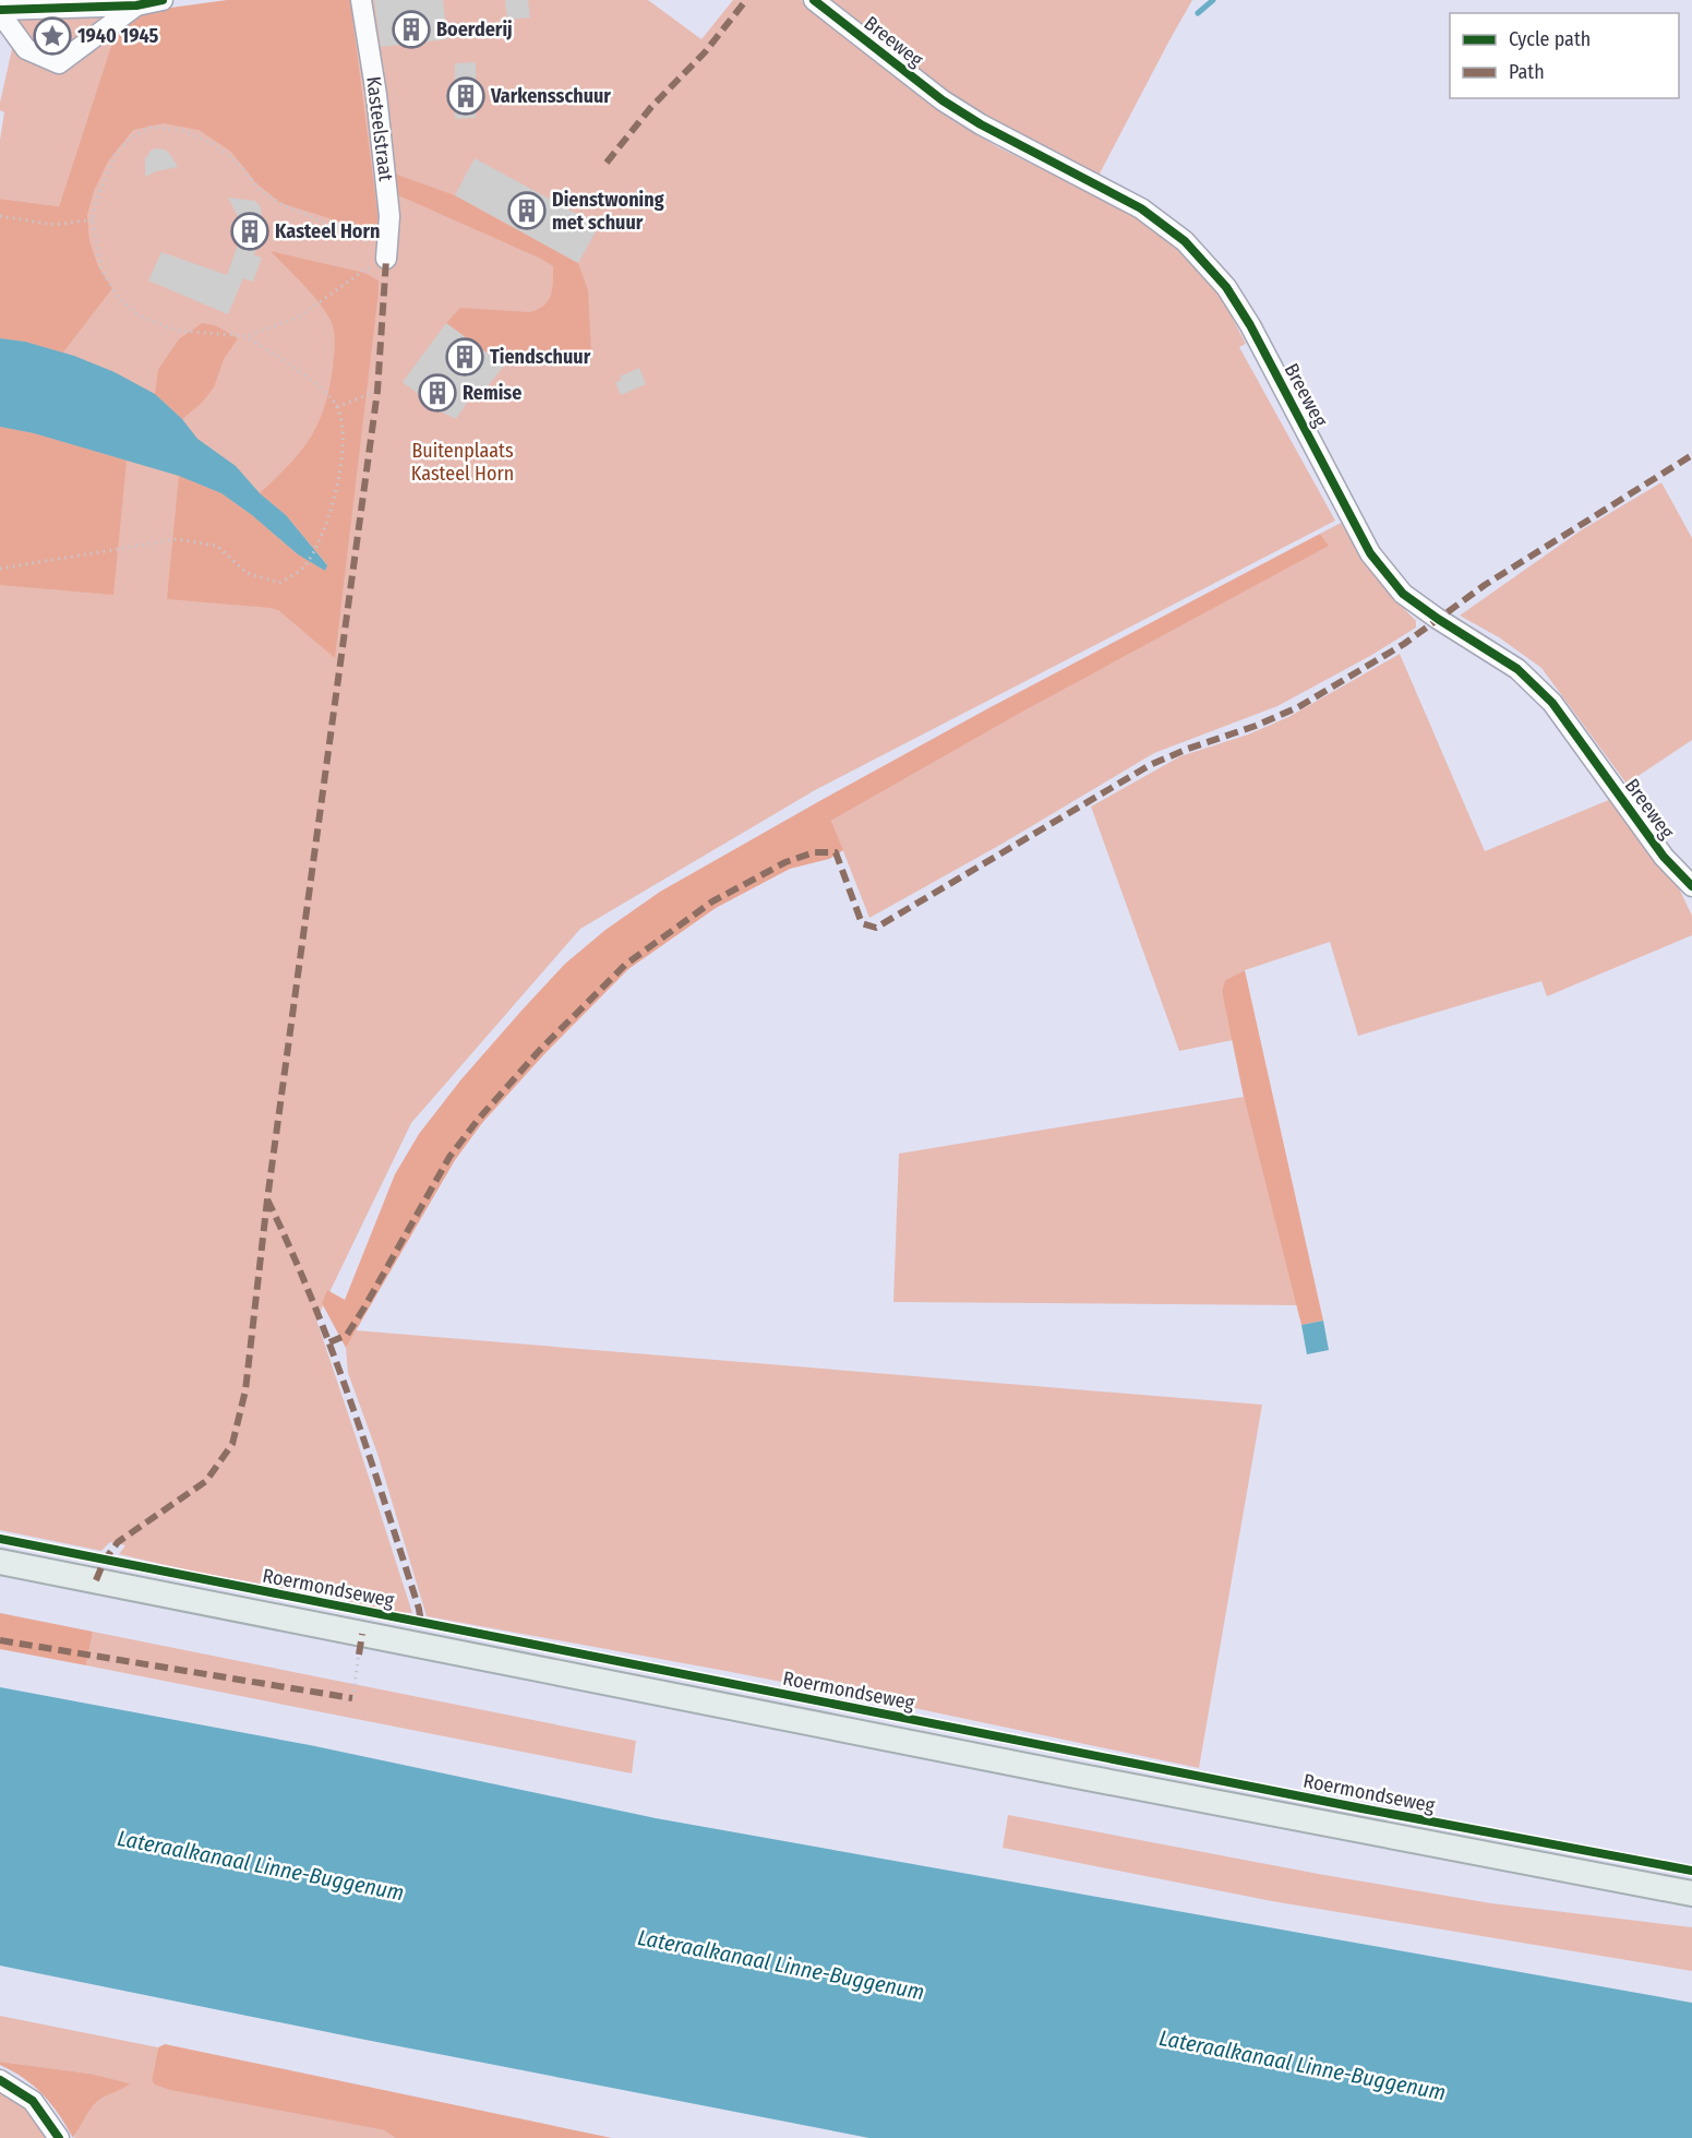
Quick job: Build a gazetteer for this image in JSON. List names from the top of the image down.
{
  "streets": {
    "main road": ["Roermondseweg"],
    "street": ["Breeweg", "Kasteelstraat"]
  },
  "water": ["Lateraalkanaal Linne-Buggenum"],
  "parks": ["Buitenplaats Kasteel Horn"],
  "places": {
    "building": [
      "Boerderij",
      "Varkensschuur",
      "Dienstwoning met schuur",
      "Kasteel Horn",
      "Tiendschuur",
      "Remise"
    ],
    "place": ["1940 1945"]
  },
  "legend": ["Cycle path", "Path"]
}
